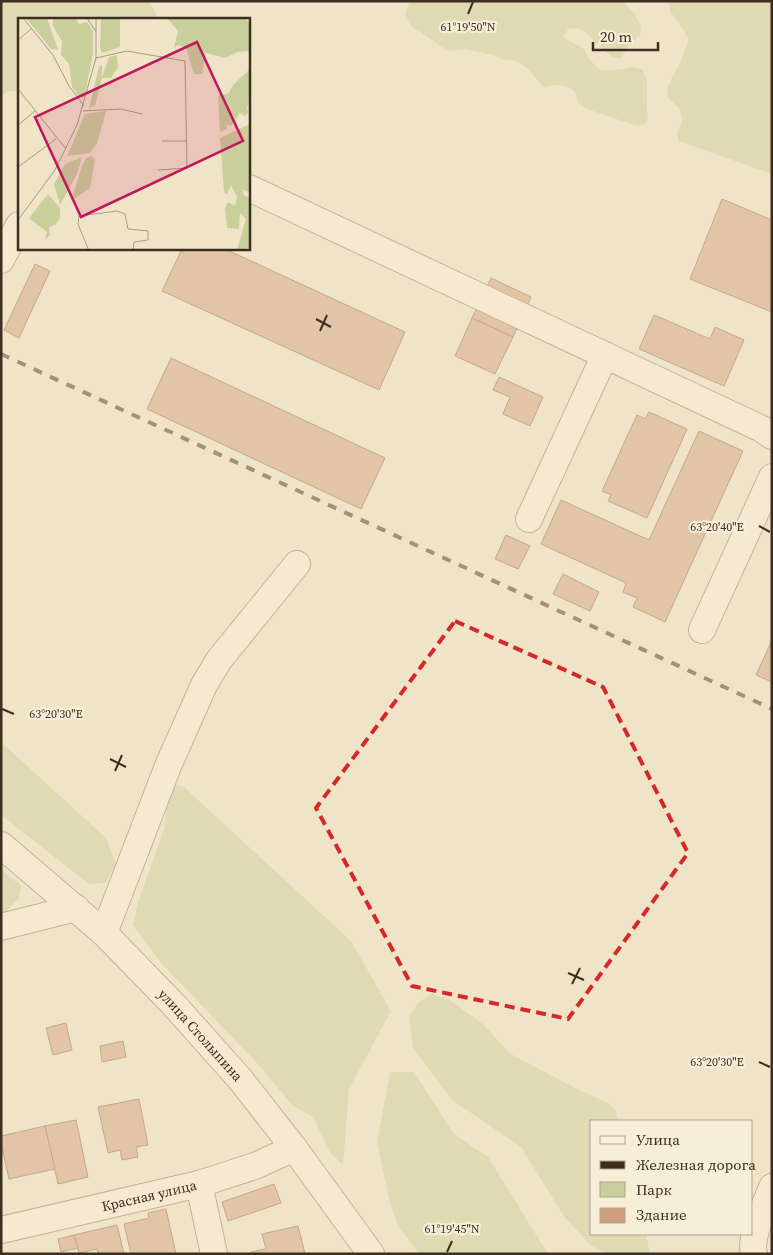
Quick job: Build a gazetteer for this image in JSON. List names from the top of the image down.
{
  "streets": {
    "street": ["улица Столыпина", "Красная улица"]
  },
  "crossings": [
    ["улица Столыпина", "Красная улица"]
  ],
  "legend": [
    "Улица",
    "Железная дорога",
    "Парк",
    "Здание"
  ],
  "scale_bar": "20 m",
  "coordinates": [
    "61°19'50\"N",
    "63°20'40\"E",
    "63°20'30\"E",
    "61°19'45\"N"
  ]
}
